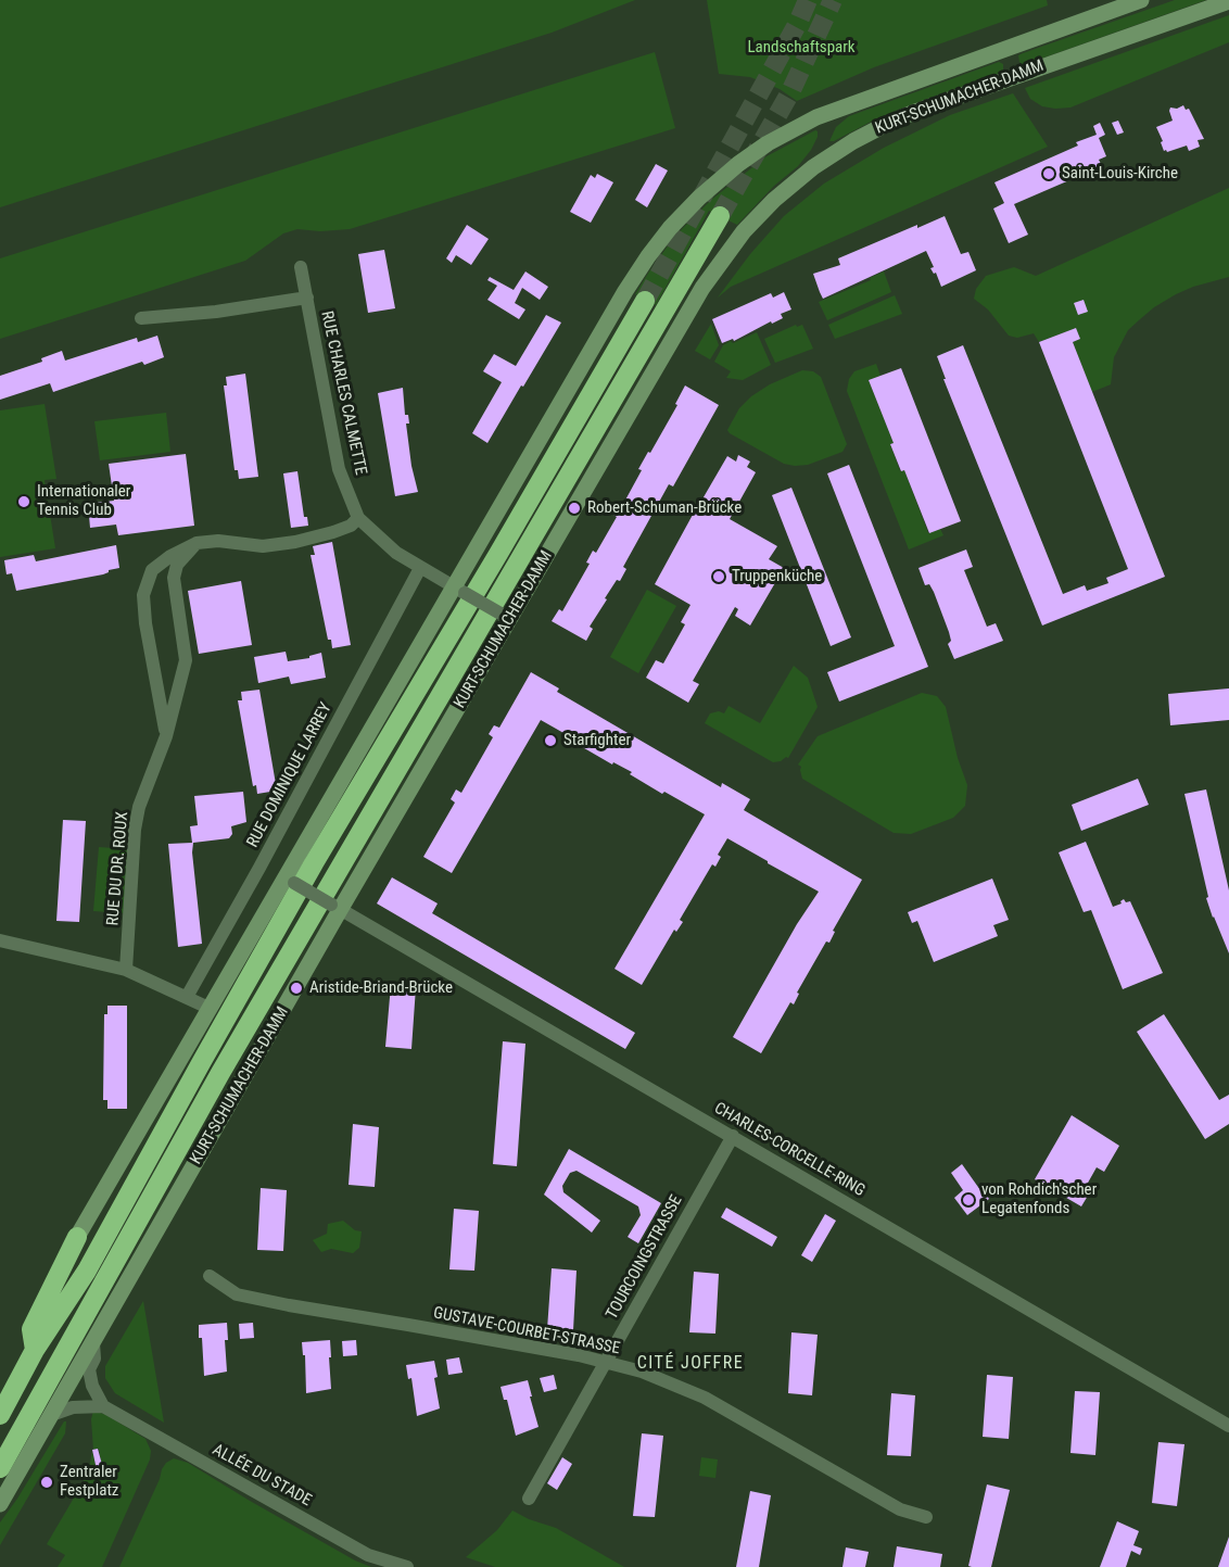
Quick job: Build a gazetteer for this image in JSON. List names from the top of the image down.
{
  "streets": {
    "main road": ["KURT-SCHUMACHER-DAMM"],
    "street": [
      "RUE CHARLES CALMETTE",
      "RUE DOMINIQUE LARREY",
      "RUE DU DR. ROUX",
      "CHARLES-CORCELLE-RING",
      "TOURCOINGSTRASSE",
      "GUSTAVE-COURBET-STRASSE",
      "ALLÉE DU STADE"
    ]
  },
  "crossings": [
    ["KURT-SCHUMACHER-DAMM", "RUE CHARLES CALMETTE"],
    ["KURT-SCHUMACHER-DAMM", "CHARLES-CORCELLE-RING"],
    ["RUE CHARLES CALMETTE", "RUE DOMINIQUE LARREY"],
    ["CHARLES-CORCELLE-RING", "TOURCOINGSTRASSE"],
    ["TOURCOINGSTRASSE", "GUSTAVE-COURBET-STRASSE"]
  ],
  "districts": ["CITÉ JOFFRE"],
  "parks": ["Landschaftspark"],
  "places": [
    "Saint-Louis-Kirche",
    "Internationaler Tennis Club",
    "Robert-Schuman-Brücke",
    "Truppenküche",
    "Starfighter",
    "Aristide-Briand-Brücke",
    "von Rohdich'scher Legatenfonds",
    "Zentraler Festplatz"
  ]
}
